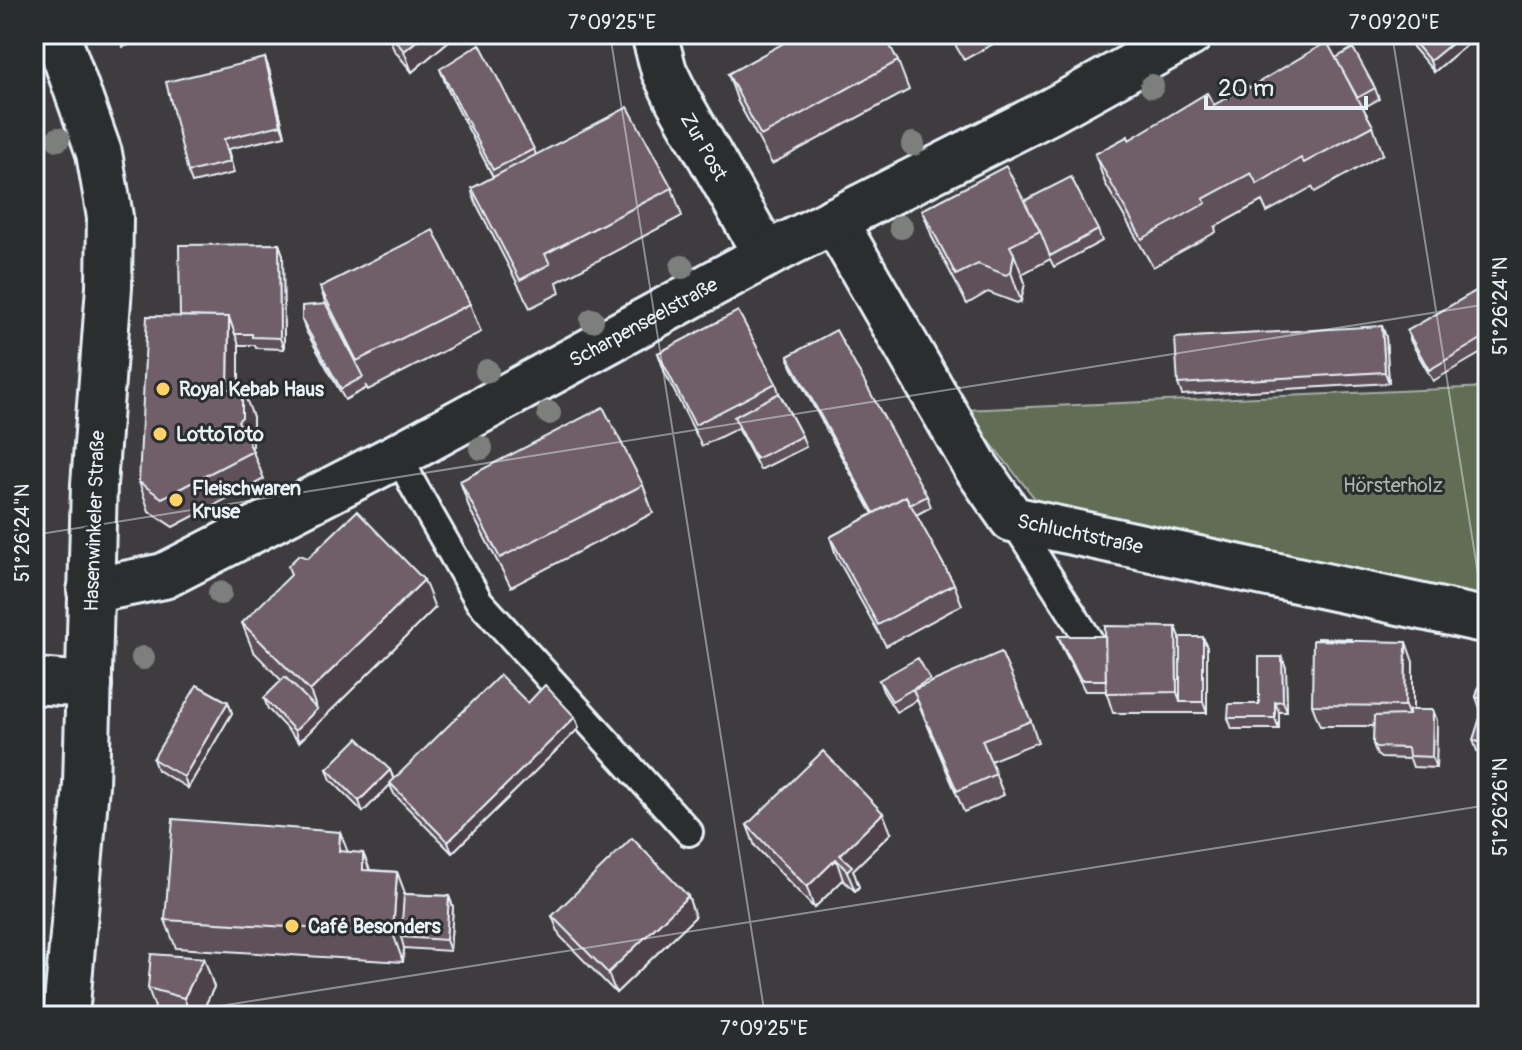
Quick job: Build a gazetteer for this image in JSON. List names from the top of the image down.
{
  "streets": {
    "street": [
      "Zur Post",
      "Scharpenseelstraße",
      "Hasenwinkeler Straße",
      "Schluchtstraße"
    ]
  },
  "crossings": [
    ["Zur Post", "Scharpenseelstraße"],
    ["Scharpenseelstraße", "Hasenwinkeler Straße"],
    ["Scharpenseelstraße", "Schluchtstraße"]
  ],
  "parks": ["Hörsterholz"],
  "places": [
    "Royal Kebab Haus",
    "LottoToto",
    "Fleischwaren Kruse",
    "Café Besonders"
  ],
  "scale_bar": "20 m",
  "coordinates": [
    "7°09'25\"E",
    "7°09'20\"E",
    "51°26'24\"N",
    "51°26'26\"N"
  ]
}
